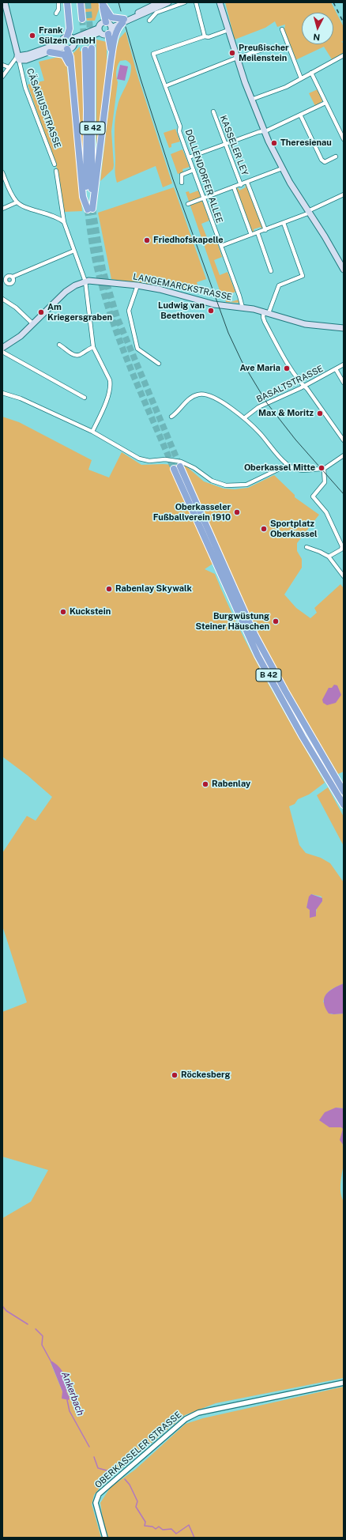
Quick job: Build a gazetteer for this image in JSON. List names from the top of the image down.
{
  "streets": {
    "highway": ["B 42"],
    "main road": ["CÄSARIUSSTRASSE", "LANGEMARCKSTRASSE"],
    "street": [
      "KASSELER LEY",
      "DOLLENDORFER ALLEE",
      "BASALTSTRASSE",
      "OBERKASSELER STRASSE"
    ]
  },
  "crossings": [
    ["DOLLENDORFER ALLEE", "LANGEMARCKSTRASSE"]
  ],
  "water": ["Ankerbach"],
  "places": [
    "Frank Sülzen GmbH",
    "Preußischer Meilenstein",
    "Theresienau",
    "Friedhofskapelle",
    "Ludwig van Beethoven",
    "Am Kriegersgraben",
    "Ave Maria",
    "Max & Moritz",
    "Oberkassel Mitte",
    "Oberkasseler Fußballverein 1910",
    "Sportplatz Oberkassel",
    "Rabenlay Skywalk",
    "Kuckstein",
    "Burgwüstung Steiner Häuschen",
    "Rabenlay",
    "Röckesberg"
  ],
  "north": "bottom"
}
